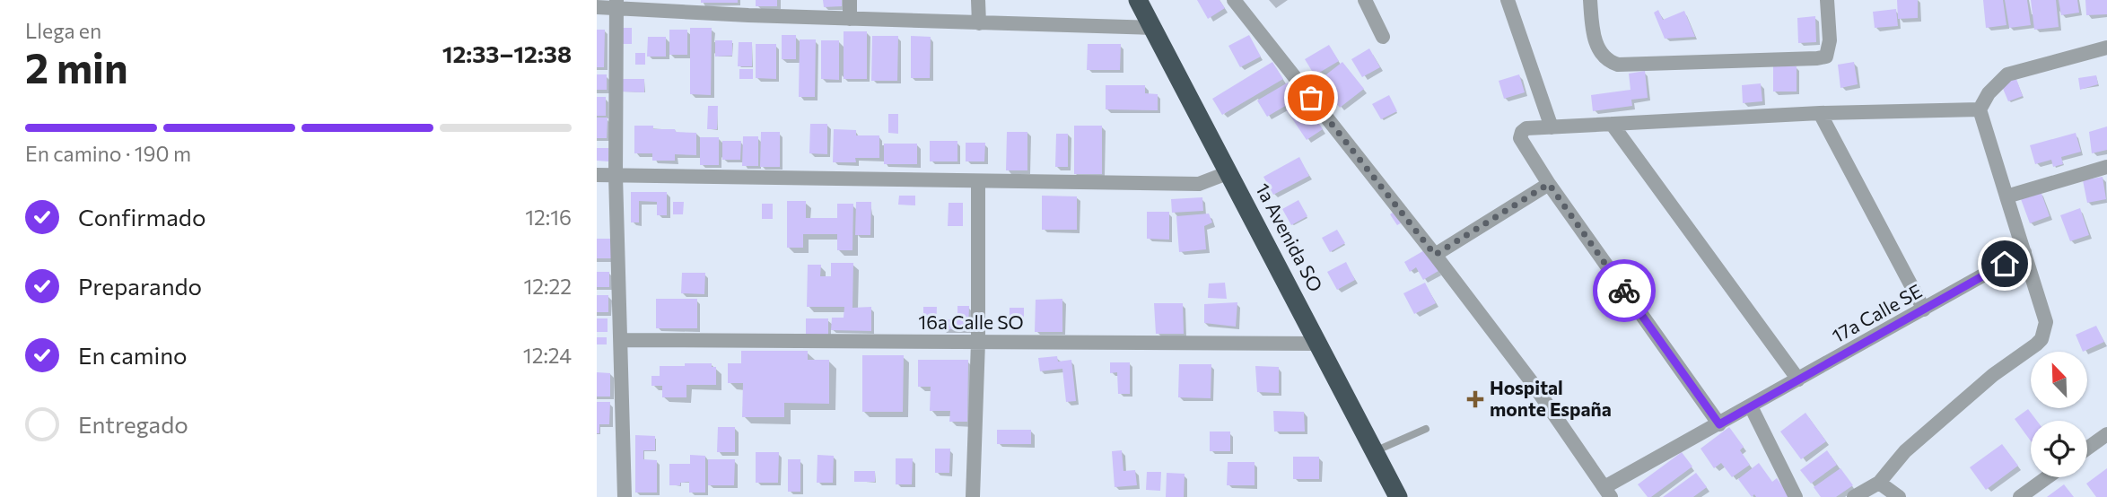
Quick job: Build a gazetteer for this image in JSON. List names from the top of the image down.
{
  "streets": {
    "highway": ["1a Avenida SO"],
    "street": ["17a Calle SE", "16a Calle SO"]
  },
  "crossings": [
    ["1a Avenida SO", "16a Calle SO"]
  ],
  "places": {
    "health": ["Hospital monte España"]
  },
  "north": "top left",
  "page": {
    "heading": ["2 min", "Llega en", "12:33–12:38"],
    "bar": "En camino · 190 m",
    "list": [
      ["Confirmado", "12:16"],
      ["Preparando", "12:22"],
      ["En camino", "12:24"],
      "Entregado"
    ]
  }
}
